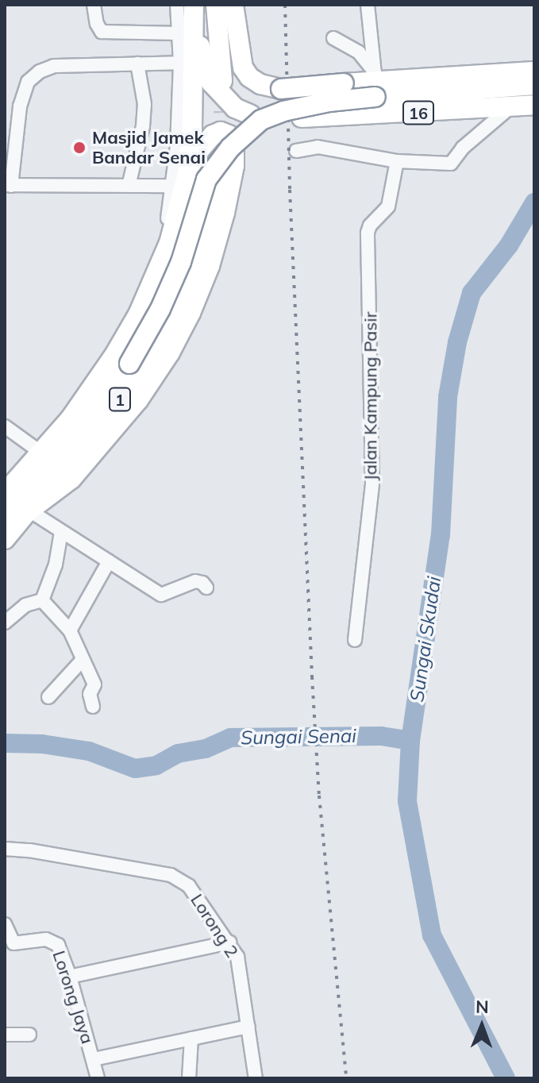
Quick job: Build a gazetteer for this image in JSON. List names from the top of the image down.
{
  "streets": {
    "highway": ["16", "1"],
    "street": ["Jalan Kampung Pasir", "Lorong 2", "Lorong Jaya"]
  },
  "water": ["Sungai Skudai", "Sungai Senai"],
  "places": ["Masjid Jamek Bandar Senai"],
  "north": "top"
}
